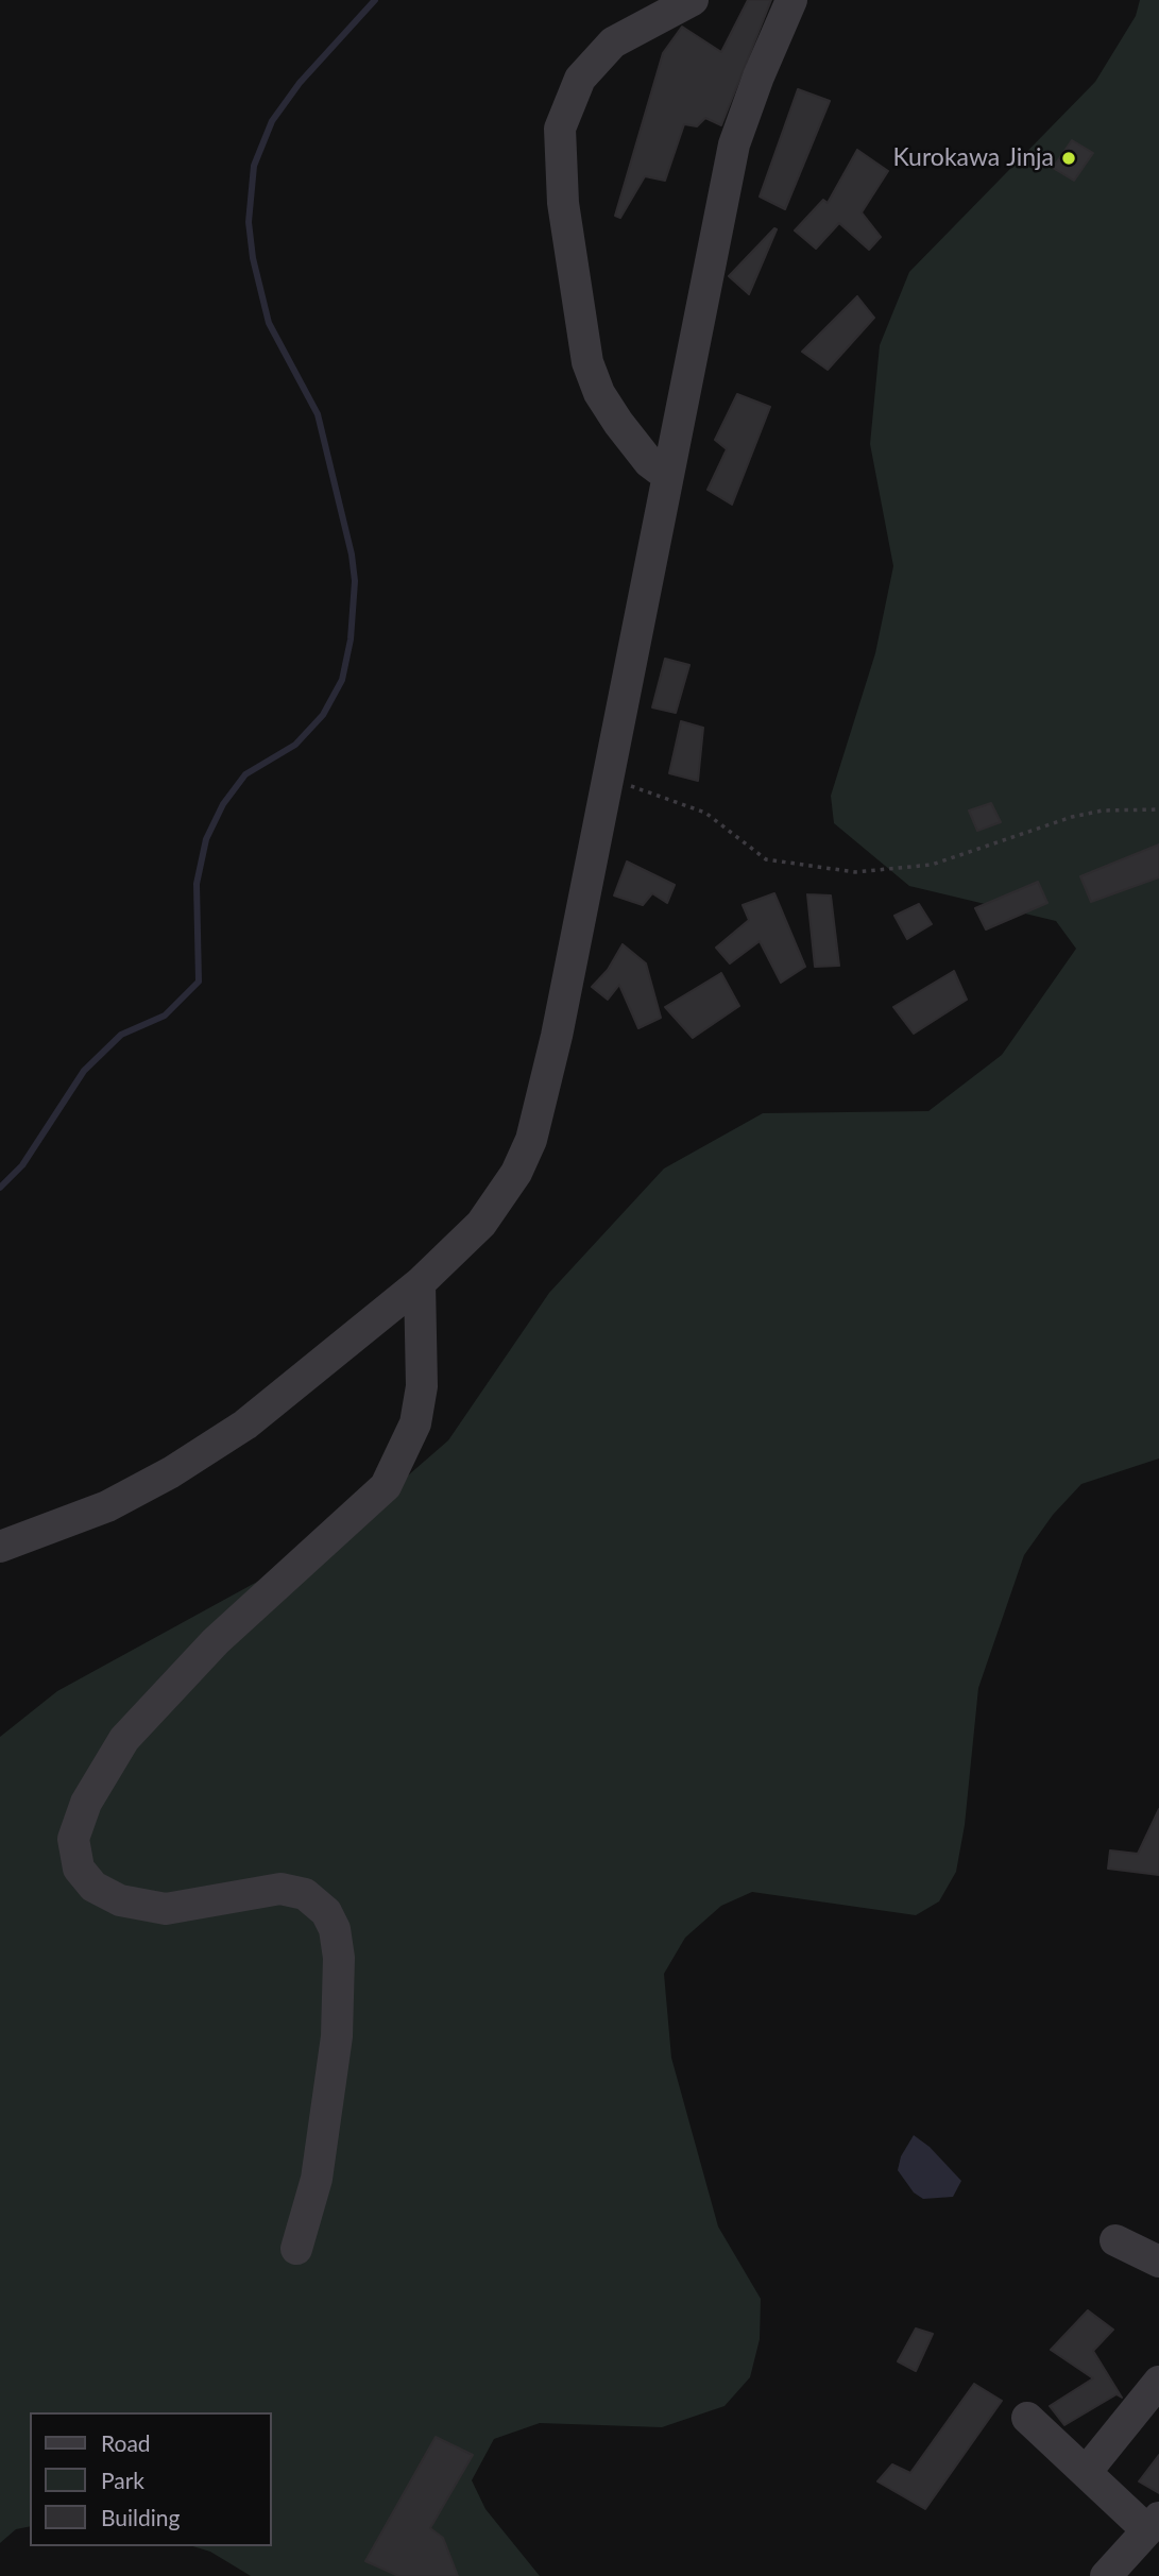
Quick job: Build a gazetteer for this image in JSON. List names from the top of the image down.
{
  "places": ["Kurokawa Jinja"],
  "legend": ["Road", "Park", "Building"]
}
